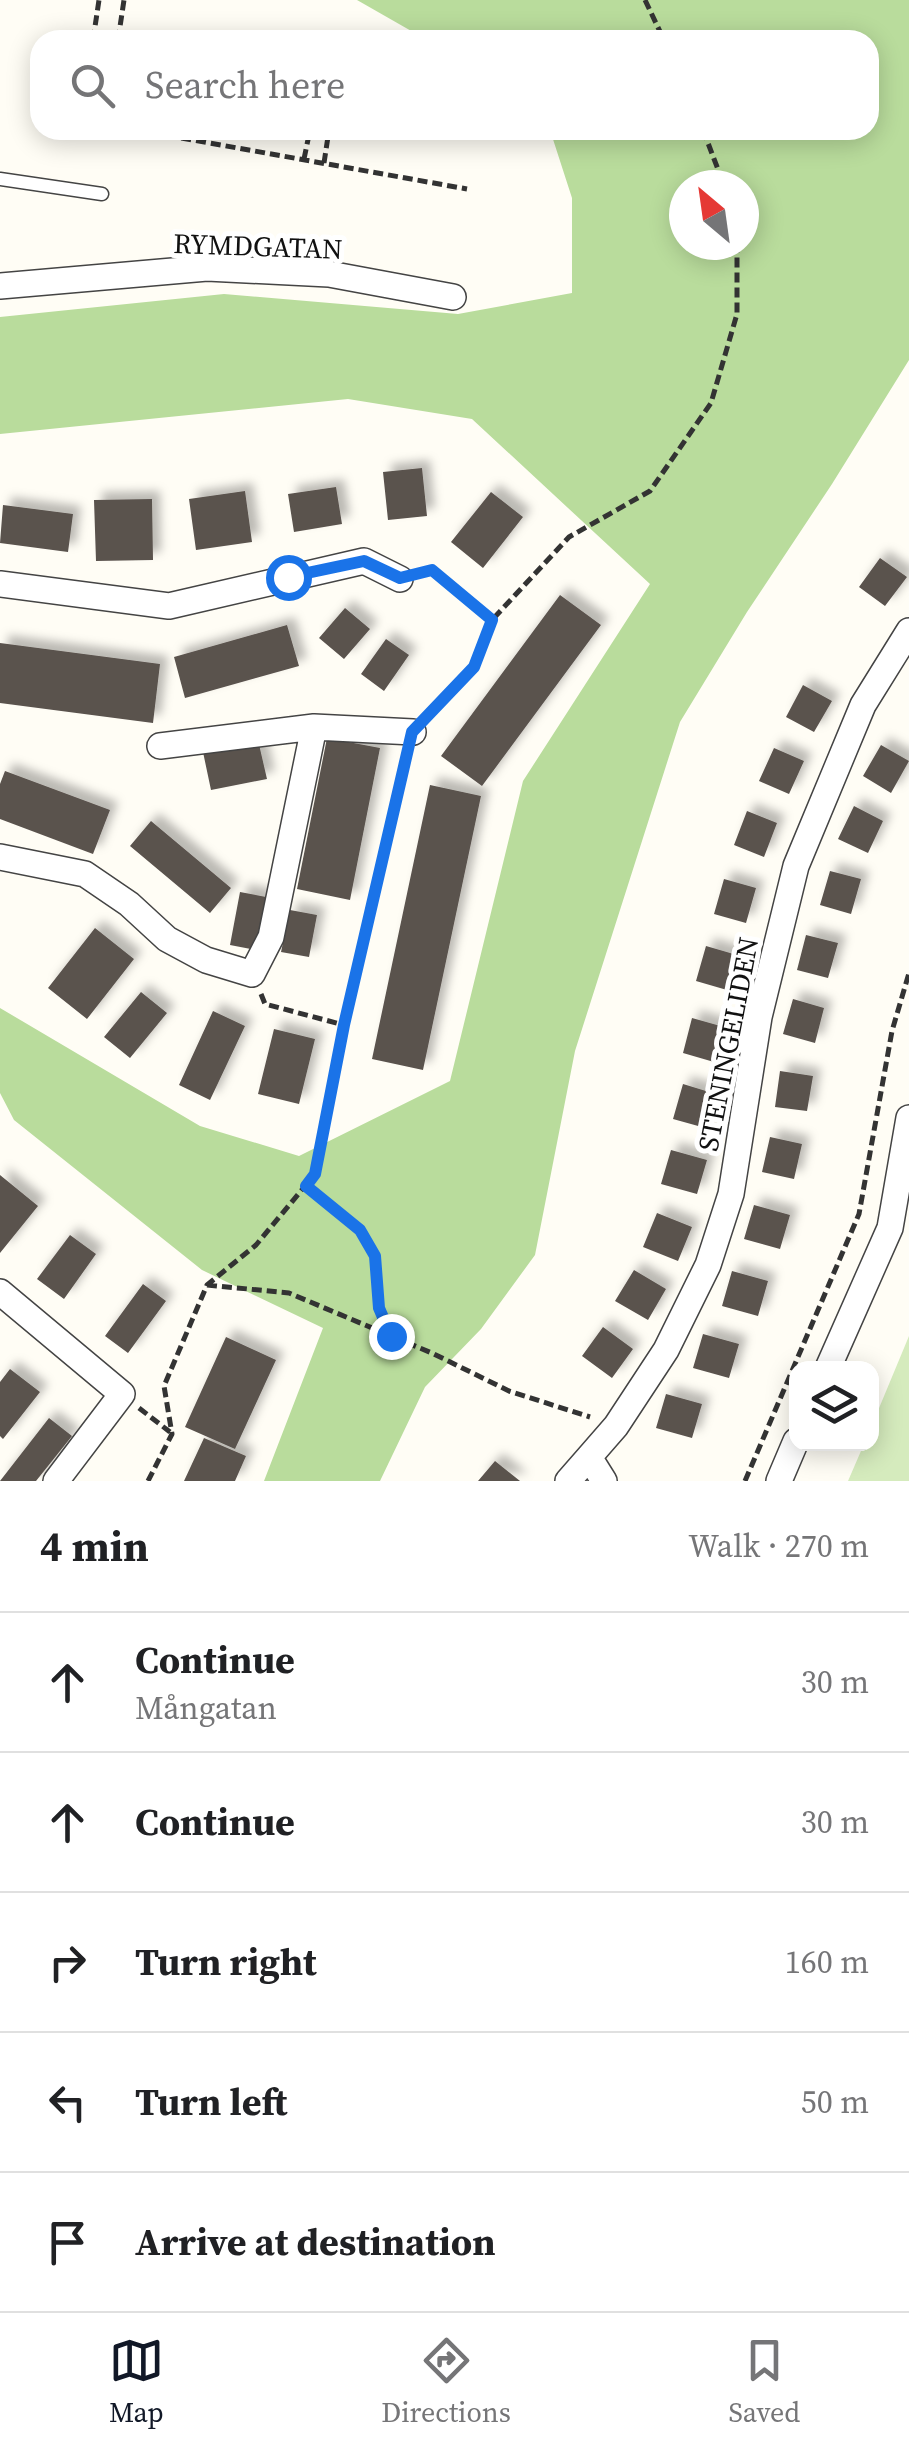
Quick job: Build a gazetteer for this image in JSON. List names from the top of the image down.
{
  "streets": {
    "street": ["RYMDGATAN", "STENINGELIDEN"]
  },
  "north": "top left",
  "page": {
    "search": "Search here",
    "heading": ["4 min", "Walk · 270 m"],
    "list": [
      ["Continue", "Mångatan", "30 m"],
      ["Continue", "30 m"],
      ["Turn right", "160 m"],
      ["Turn left", "50 m"],
      "Arrive at destination"
    ],
    "nav": ["Map", "Directions", "Saved"]
  }
}
